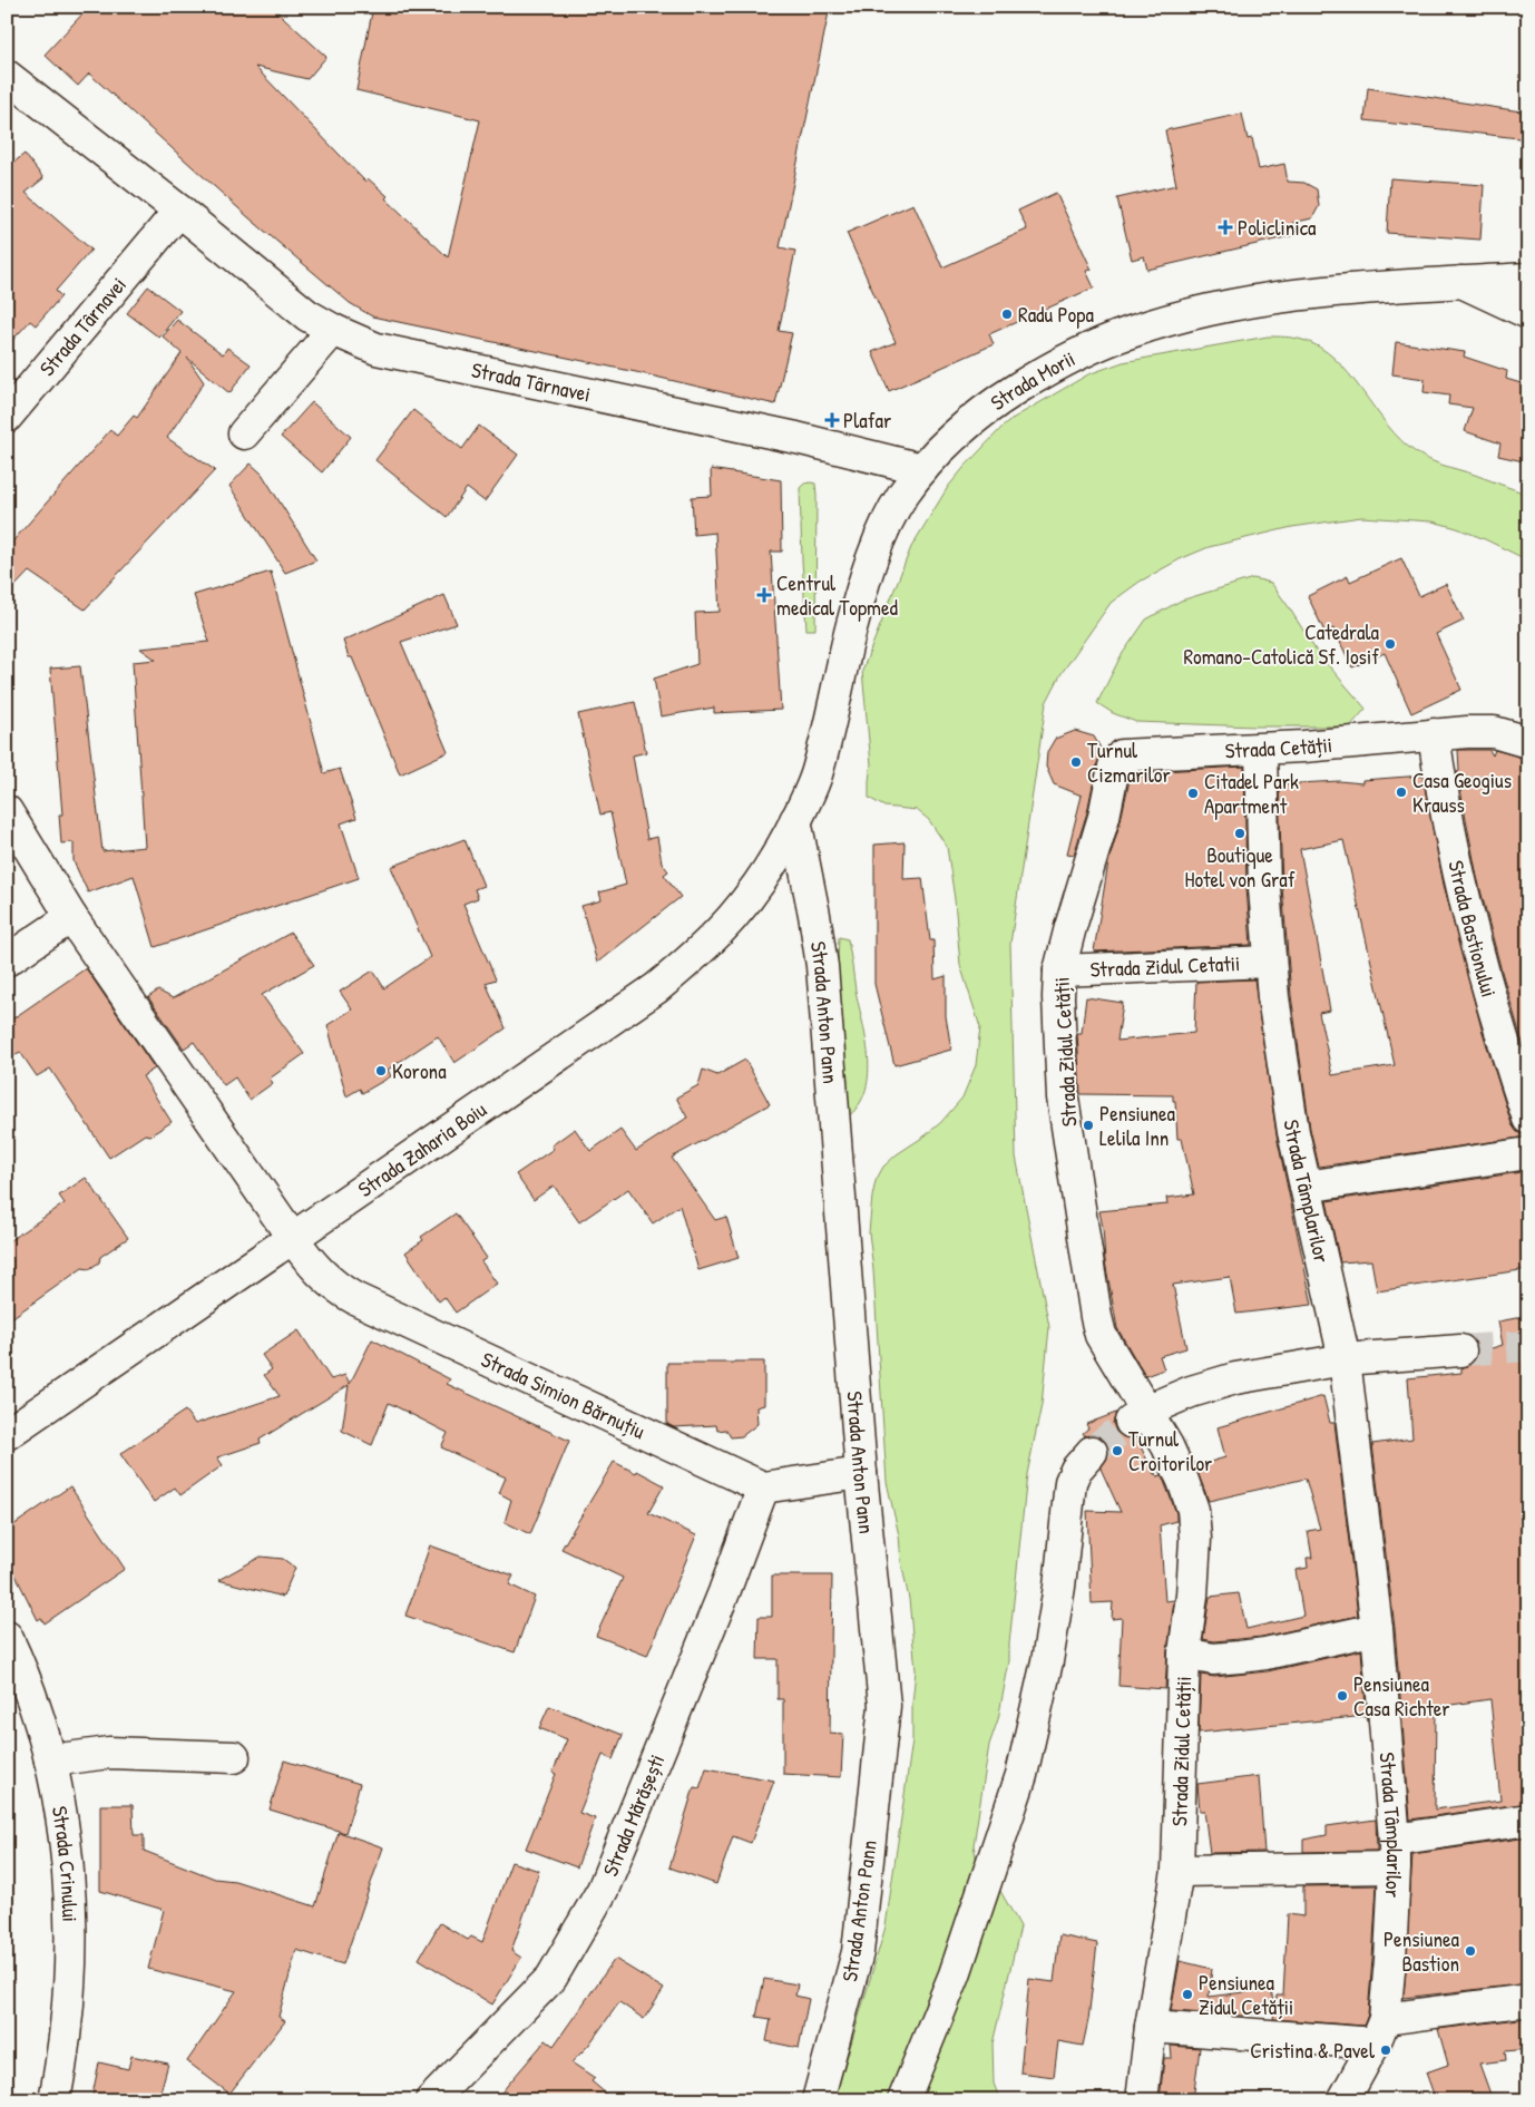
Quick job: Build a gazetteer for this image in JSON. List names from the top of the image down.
{
  "streets": {
    "main road": [
      "Strada Târnavei",
      "Strada Morii",
      "Strada Cetății",
      "Strada Bastionului",
      "Strada Zidul Cetatii",
      "Strada Anton Pann",
      "Strada Zidul Cetății",
      "Strada Zaharia Boiu",
      "Strada Tâmplarilor",
      "Strada Simion Bărnuțiu",
      "Strada Mărășești",
      "Strada Crinului"
    ]
  },
  "crossings": [
    ["Strada Târnavei", "Strada Morii"],
    ["Strada Morii", "Strada Anton Pann"],
    ["Strada Morii", "Strada Zaharia Boiu"],
    ["Strada Cetății", "Strada Bastionului"],
    ["Strada Cetății", "Strada Zidul Cetății"],
    ["Strada Cetății", "Strada Tâmplarilor"],
    ["Strada Zidul Cetatii", "Strada Zidul Cetății"],
    ["Strada Zidul Cetatii", "Strada Tâmplarilor"],
    ["Strada Anton Pann", "Strada Zaharia Boiu"],
    ["Strada Zaharia Boiu", "Strada Simion Bărnuțiu"],
    ["Strada Simion Bărnuțiu", "Strada Mărășești"]
  ],
  "places": {
    "health": ["Policlinica", "Plafar", "Centrul medical Topmed"],
    "other": [
      "Radu Popa",
      "Catedrala Romano-Catolică Sf. Iosif",
      "Turnul Cizmarilor",
      "Casa Geogius Krauss",
      "Citadel Park Apartment",
      "Boutique Hotel von Graf",
      "Korona",
      "Pensiunea Lelila Inn",
      "Turnul Croitorilor",
      "Pensiunea Casa Richter",
      "Pensiunea Bastion",
      "Pensiunea Zidul Cetății",
      "Cristina & Pavel"
    ]
  }
}
